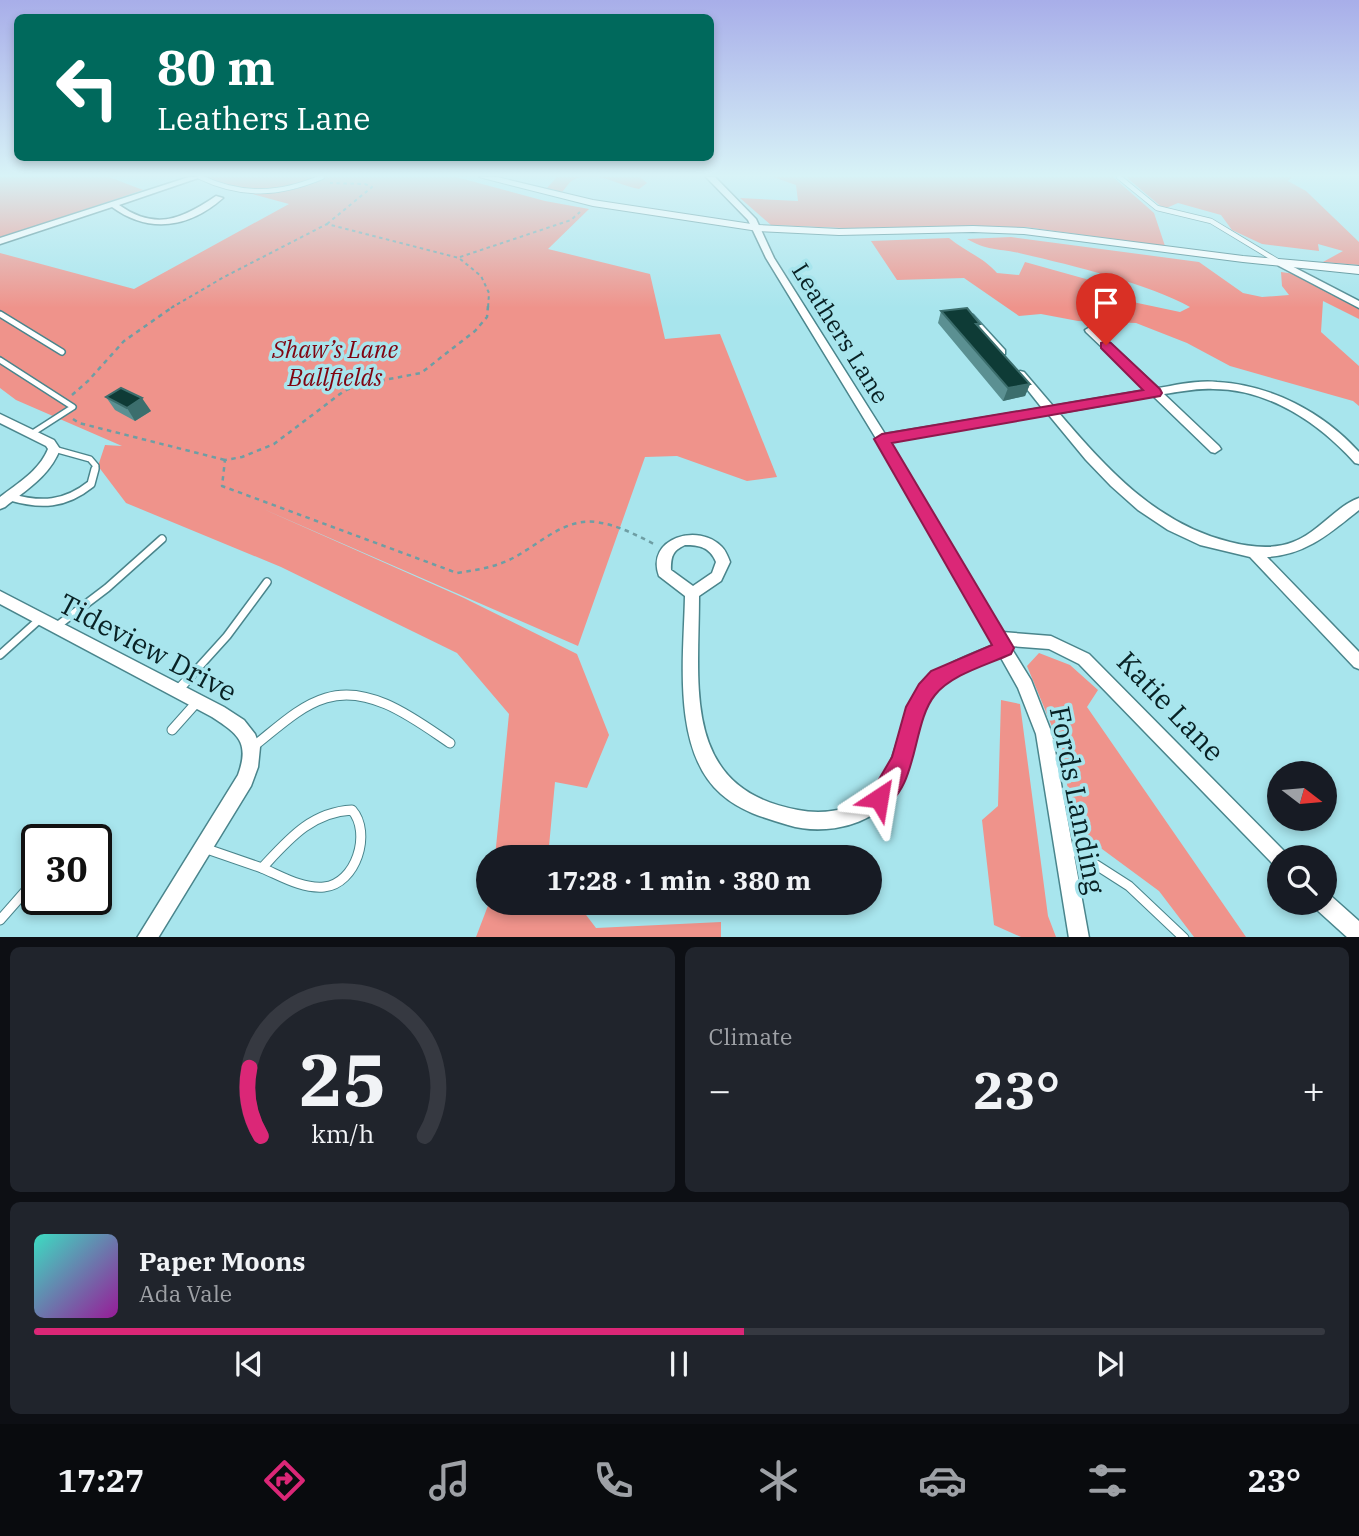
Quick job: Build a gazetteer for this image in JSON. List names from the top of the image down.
{
  "streets": {
    "street": [
      "Leathers Lane",
      "Tideview Drive",
      "Katie Lane",
      "Fords Landing"
    ]
  },
  "crossings": [
    ["Leathers Lane", "Katie Lane"],
    ["Leathers Lane", "Fords Landing"],
    ["Katie Lane", "Fords Landing"]
  ],
  "parks": ["Shaw’s Lane Ballfields"],
  "north": "right",
  "page": {
    "turn": ["80 m", "Leathers Lane"],
    "limit": "30",
    "trip": "17:28 · 1 min · 380 m",
    "tile": "Climate",
    "heat": ["−", "23°", "+"],
    "song": ["Paper Moons", "Ada Vale"],
    "tabs": ["17:27", "23°"],
    "gauge": ["25", "km/h"]
  }
}
